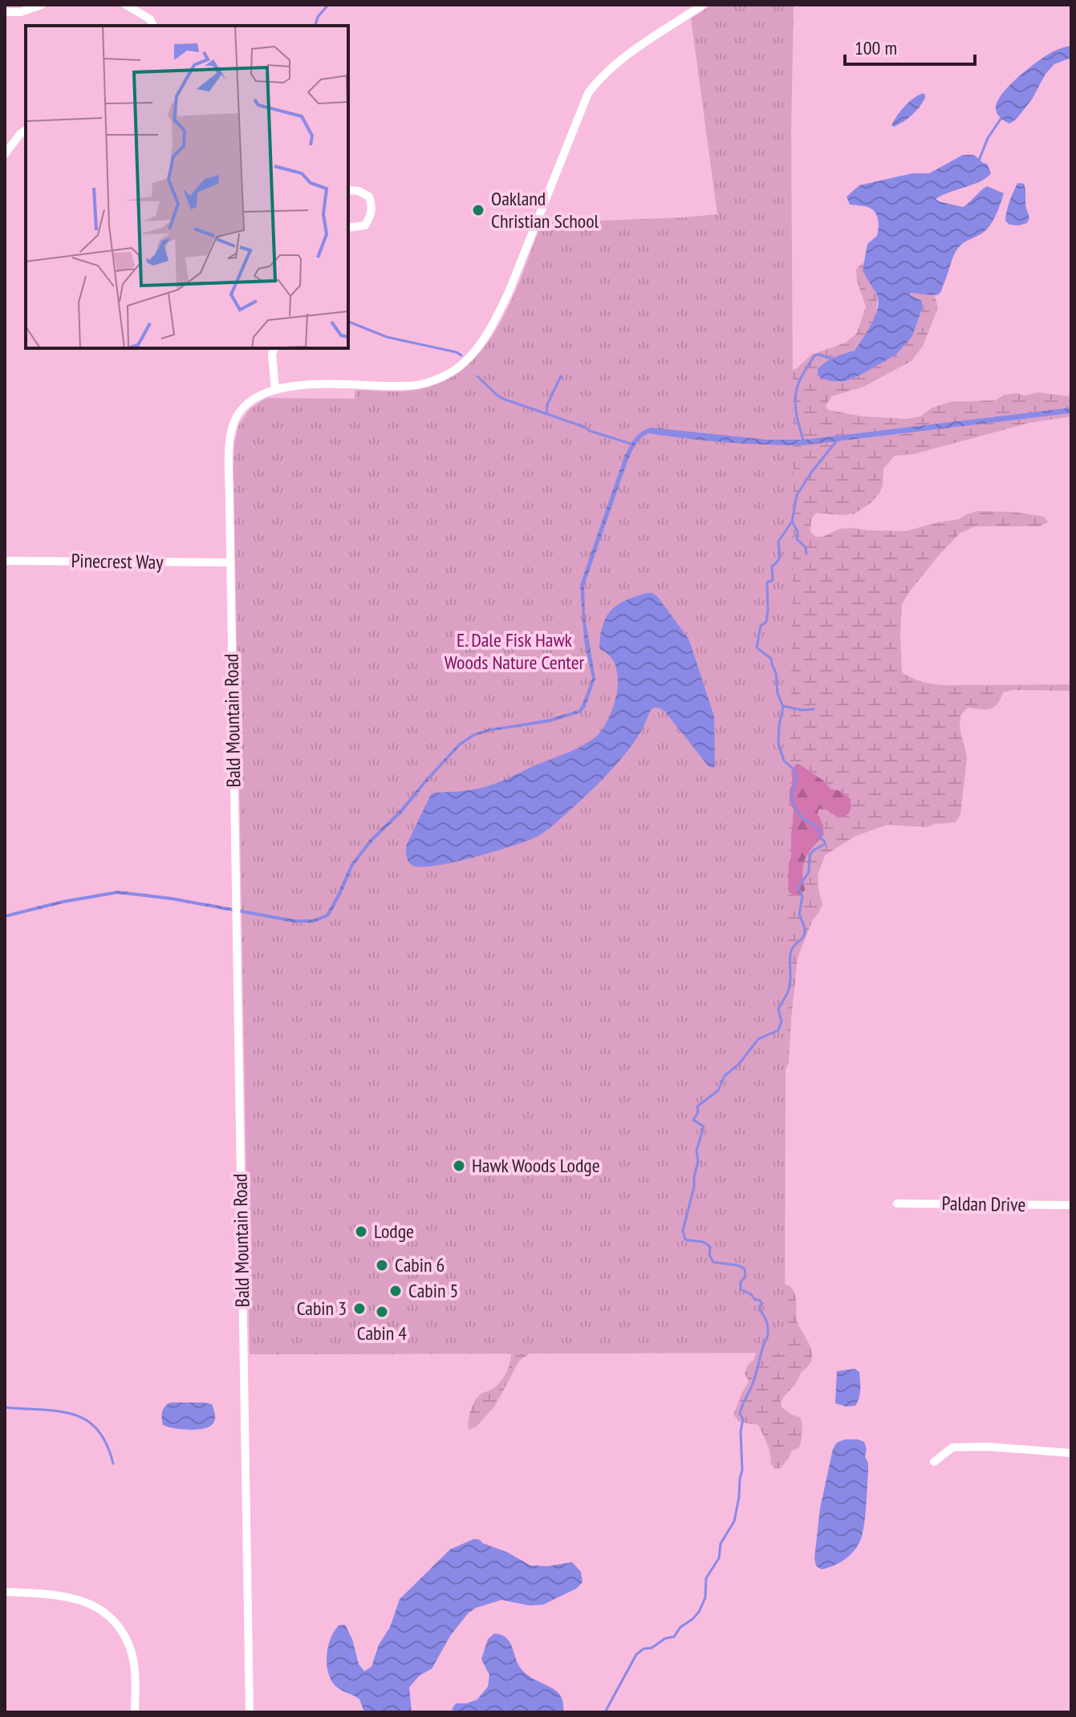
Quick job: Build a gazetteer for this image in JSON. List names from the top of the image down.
{
  "streets": {
    "street": ["Pinecrest Way", "Bald Mountain Road", "Paldan Drive"]
  },
  "crossings": [
    ["Pinecrest Way", "Bald Mountain Road"]
  ],
  "parks": ["E. Dale Fisk Hawk Woods Nature Center"],
  "places": [
    "Oakland Christian School",
    "Hawk Woods Lodge",
    "Lodge",
    "Cabin 6",
    "Cabin 5",
    "Cabin 3",
    "Cabin 4"
  ],
  "scale_bar": "100 m"
}
